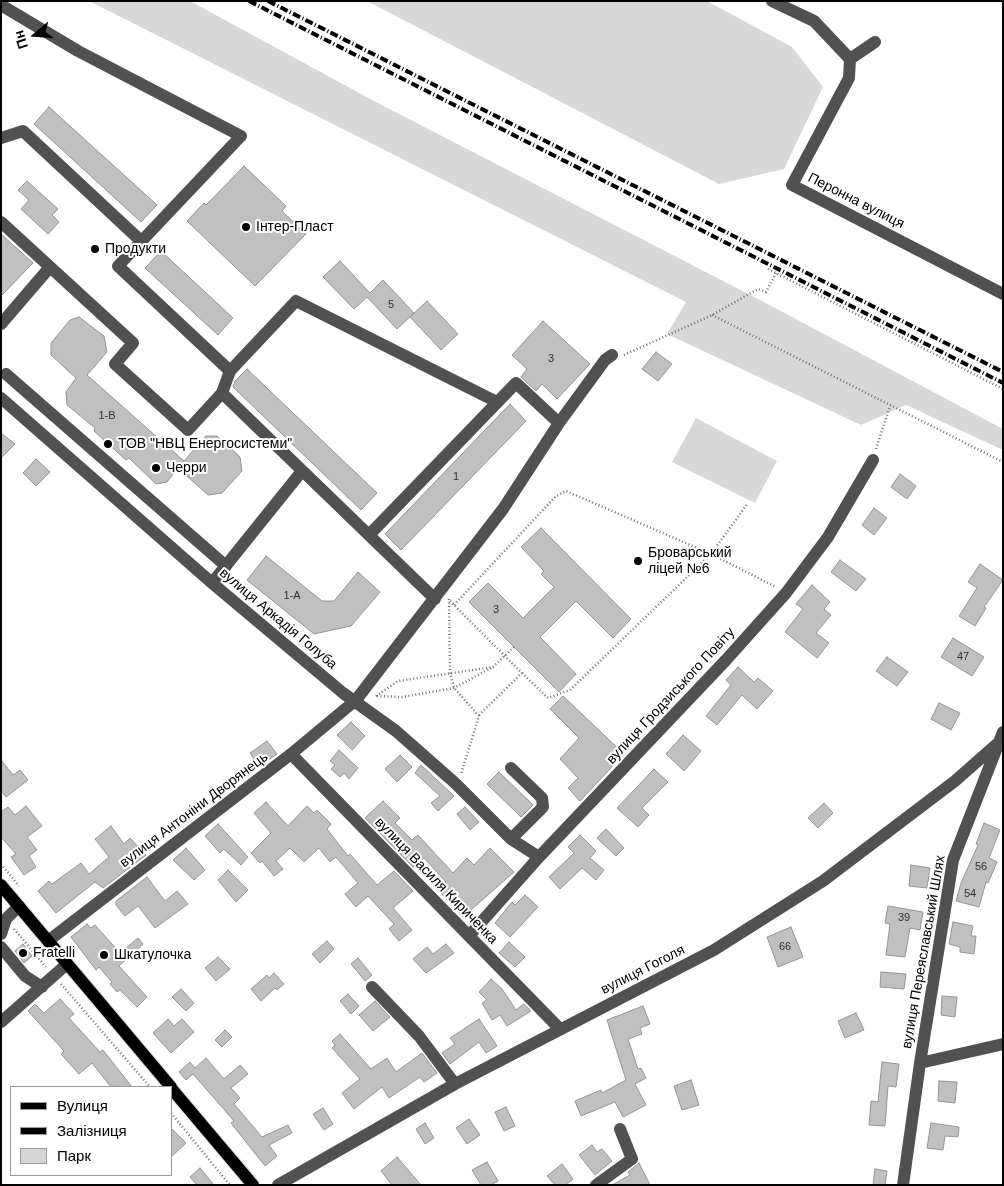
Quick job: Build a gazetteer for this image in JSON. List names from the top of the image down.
{
  "streets": {
    "street": [
      "Перонна вулиця",
      "вулиця Аркадія Голуба",
      "вулиця Гродзиського Повіту",
      "вулиця Антоніни Дворянець",
      "вулиця Василя Кириченка",
      "вулиця Переяславський Шлях",
      "вулиця Гоголя"
    ]
  },
  "crossings": [
    ["вулиця Аркадія Голуба", "вулиця Гродзиського Повіту"],
    ["вулиця Аркадія Голуба", "вулиця Антоніни Дворянець"],
    ["вулиця Гродзиського Повіту", "вулиця Василя Кириченка"],
    ["вулиця Антоніни Дворянець", "вулиця Василя Кириченка"],
    ["вулиця Василя Кириченка", "вулиця Гоголя"],
    ["вулиця Переяславський Шлях", "вулиця Гоголя"]
  ],
  "places": [
    "Інтер-Пласт",
    "Продукти",
    "ТОВ \"НВЦ Енергосистеми\"",
    "Черри",
    "Броварський ліцей №6",
    "Fratelli",
    "Шкатулочка"
  ],
  "house_numbers": [
    "5",
    "3",
    "1-В",
    "1",
    "1-А",
    "3",
    "47",
    "56",
    "54",
    "39",
    "66"
  ],
  "legend": ["Вулиця", "Залізниця", "Парк"],
  "north": "left"
}
